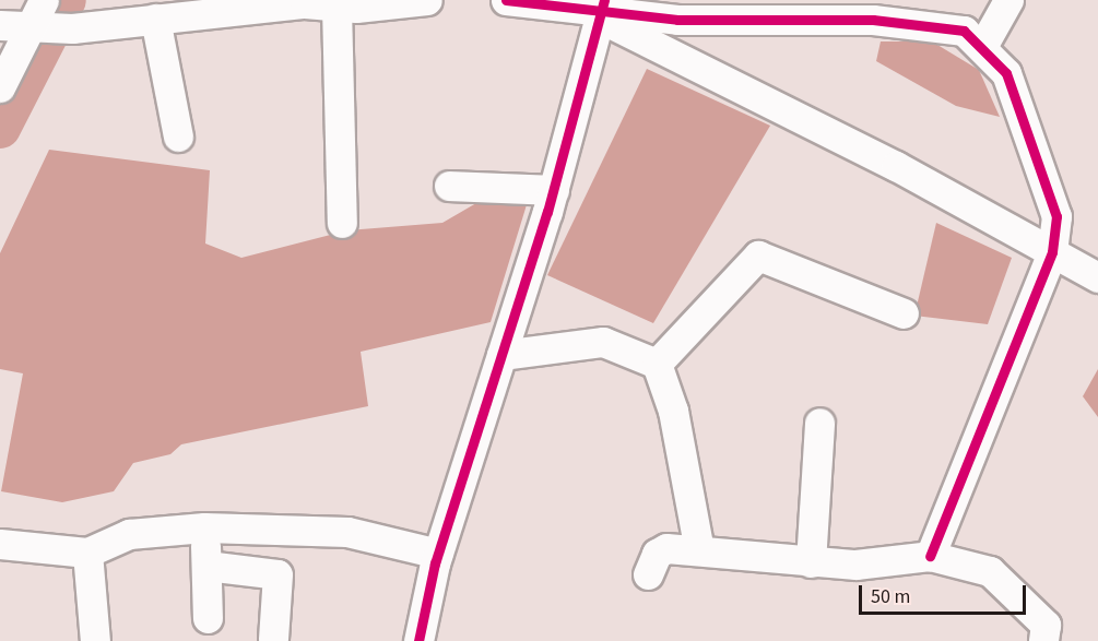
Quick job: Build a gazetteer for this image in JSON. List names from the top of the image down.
{
  "scale_bar": "50 m"
}
